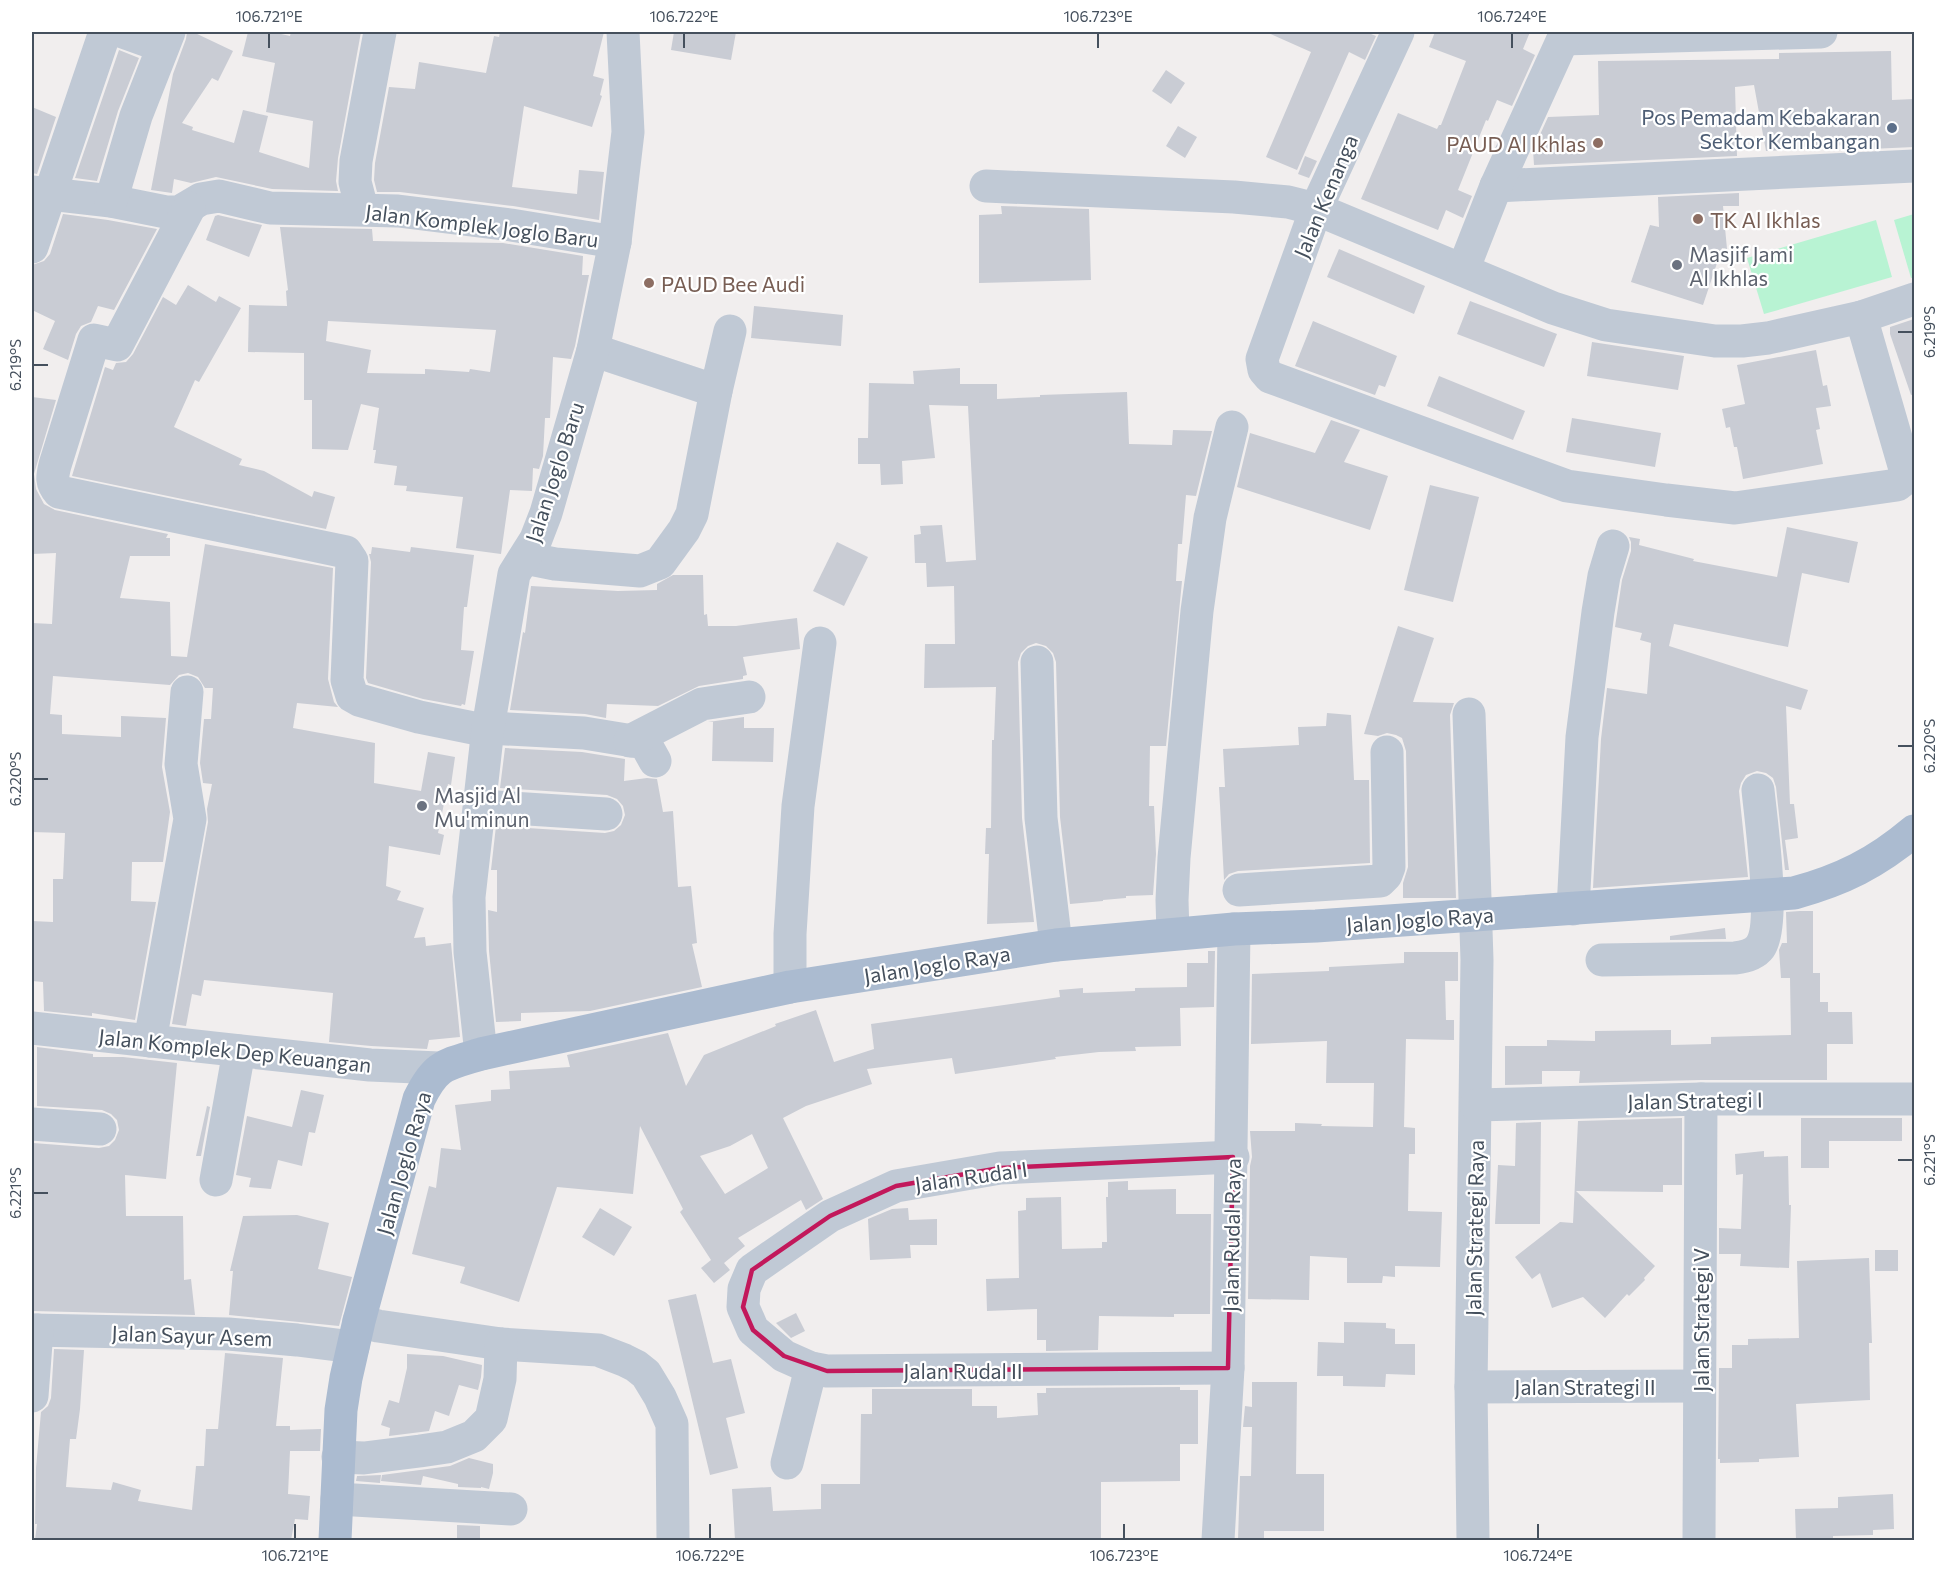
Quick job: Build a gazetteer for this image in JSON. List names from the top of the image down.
{
  "streets": {
    "main road": ["Jalan Joglo Raya"],
    "street": [
      "Jalan Kenanga",
      "Jalan Komplek Joglo Baru",
      "Jalan Joglo Baru",
      "Jalan Komplek Dep Keuangan",
      "Jalan Strategi I",
      "Jalan Rudal I",
      "Jalan Strategi Raya",
      "Jalan Rudal Raya",
      "Jalan Strategi V",
      "Jalan Sayur Asem",
      "Jalan Rudal II",
      "Jalan Strategi II"
    ]
  },
  "crossings": [
    ["Jalan Komplek Joglo Baru", "Jalan Joglo Baru"],
    ["Jalan Joglo Baru", "Jalan Joglo Raya"],
    ["Jalan Joglo Raya", "Jalan Komplek Dep Keuangan"],
    ["Jalan Joglo Raya", "Jalan Strategi Raya"],
    ["Jalan Joglo Raya", "Jalan Rudal Raya"],
    ["Jalan Joglo Raya", "Jalan Sayur Asem"],
    ["Jalan Strategi I", "Jalan Strategi Raya"],
    ["Jalan Strategi I", "Jalan Strategi V"],
    ["Jalan Rudal I", "Jalan Rudal Raya"],
    ["Jalan Rudal I", "Jalan Rudal II"],
    ["Jalan Strategi Raya", "Jalan Strategi II"],
    ["Jalan Rudal Raya", "Jalan Rudal II"],
    ["Jalan Strategi V", "Jalan Strategi II"]
  ],
  "places": [
    "Pos Pemadam Kebakaran Sektor Kembangan",
    "PAUD Al Ikhlas",
    "TK Al Ikhlas",
    "Masjif Jami Al Ikhlas",
    "PAUD Bee Audi",
    "Masjid Al Mu'minun"
  ],
  "coordinates": [
    "106.721°E",
    "106.722°E",
    "106.723°E",
    "106.724°E",
    "6.219°S",
    "6.220°S",
    "6.221°S"
  ]
}
